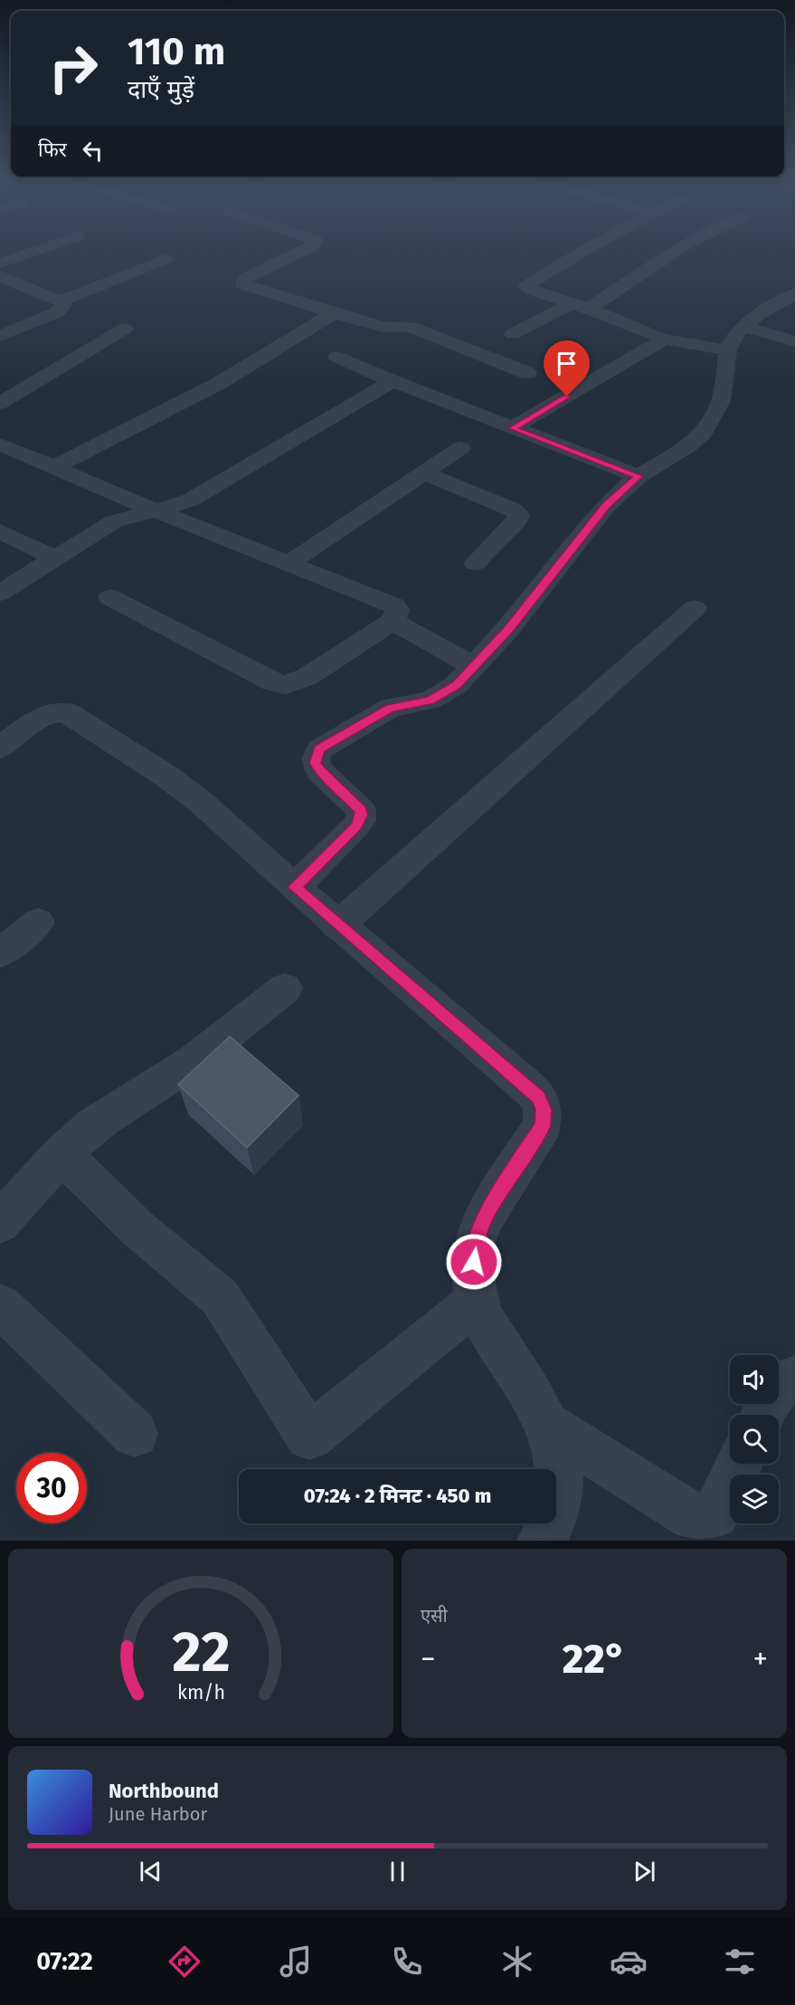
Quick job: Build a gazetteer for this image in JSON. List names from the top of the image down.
{
  "page": {
    "turn": ["110 m", "दाएँ मुड़ें"],
    "then": "फिर",
    "limit": "30",
    "trip": "07:24 · 2 मिनट · 450 m",
    "tile": "एसी",
    "heat": ["−", "22°", "+"],
    "song": ["Northbound", "June Harbor"],
    "tabs": "07:22",
    "gauge": ["22", "km/h"]
  }
}
